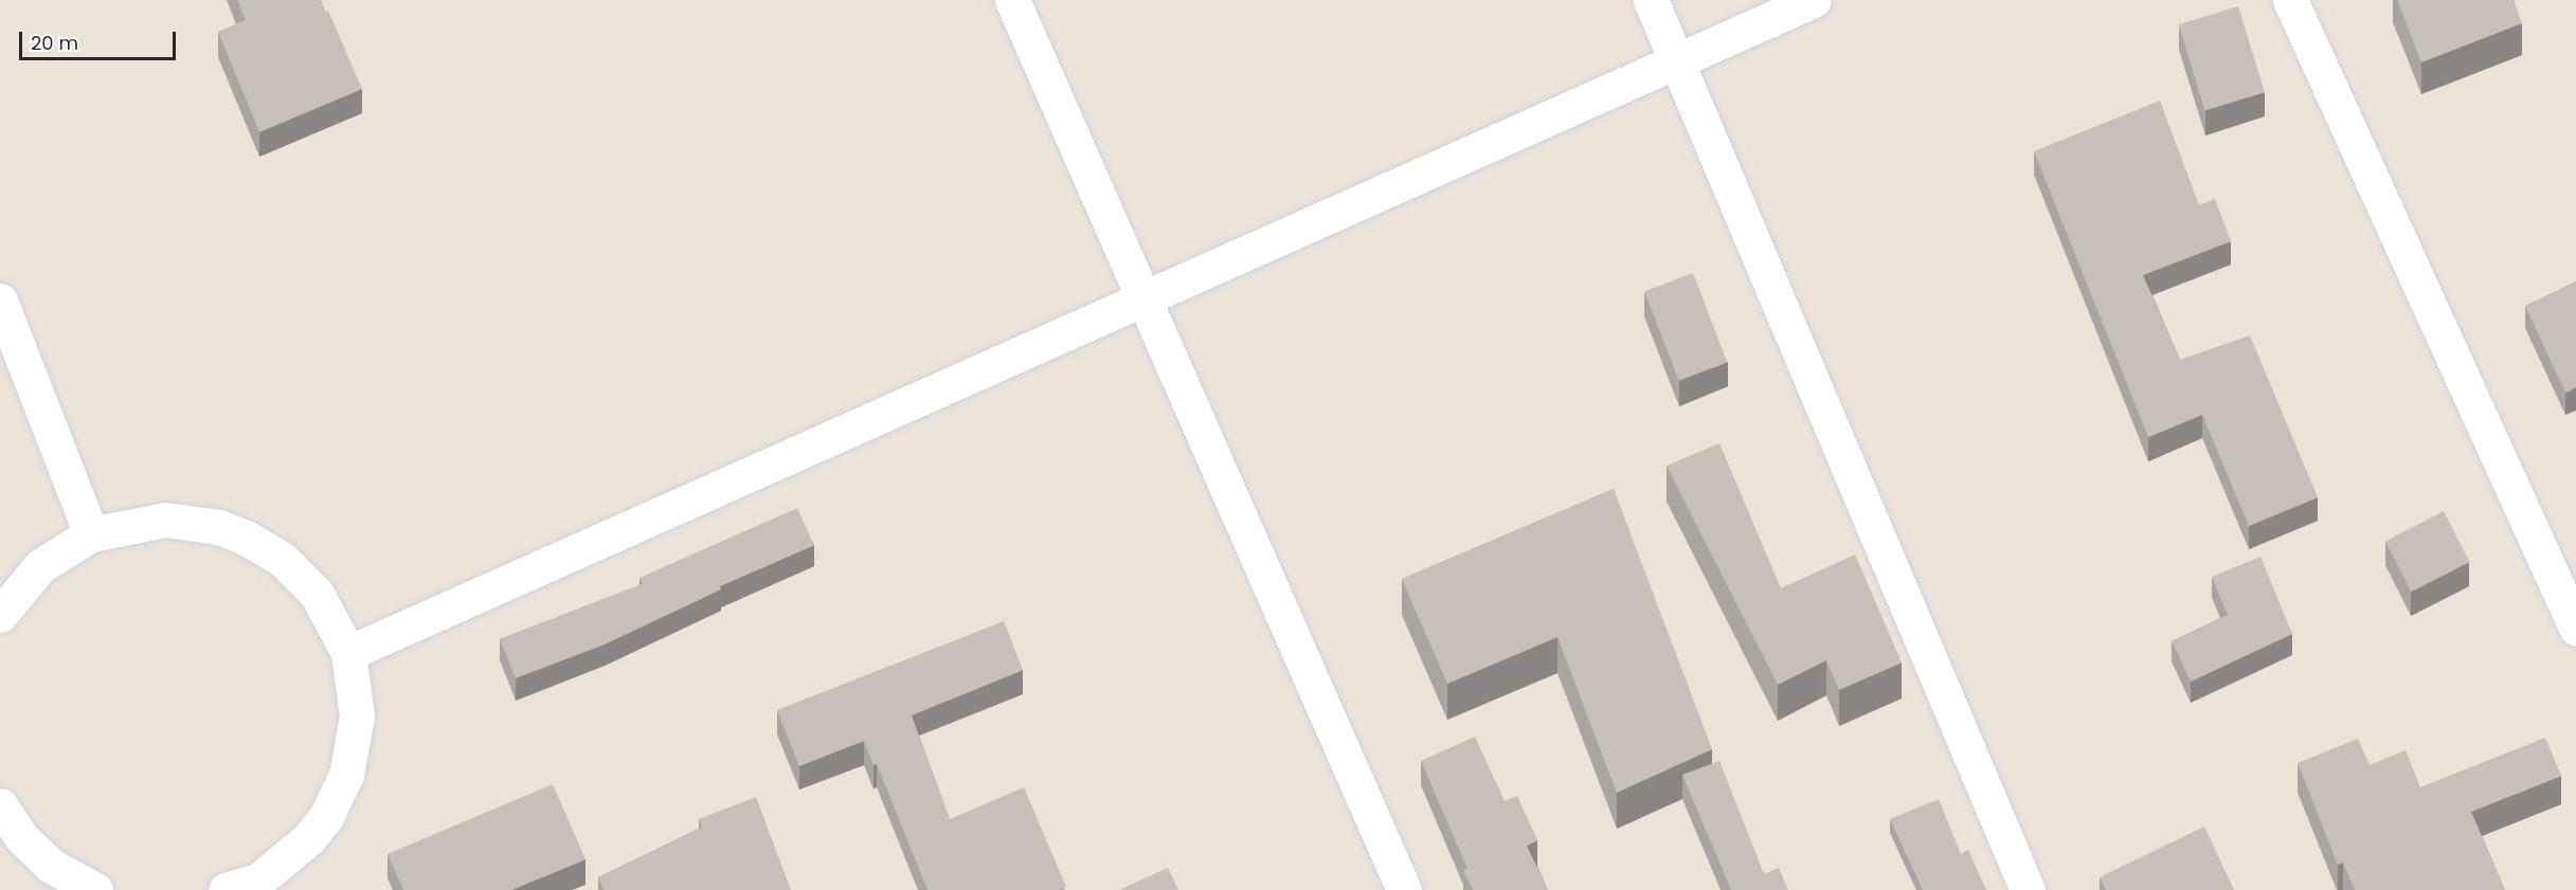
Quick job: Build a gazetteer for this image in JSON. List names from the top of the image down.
{
  "scale_bar": "20 m"
}
